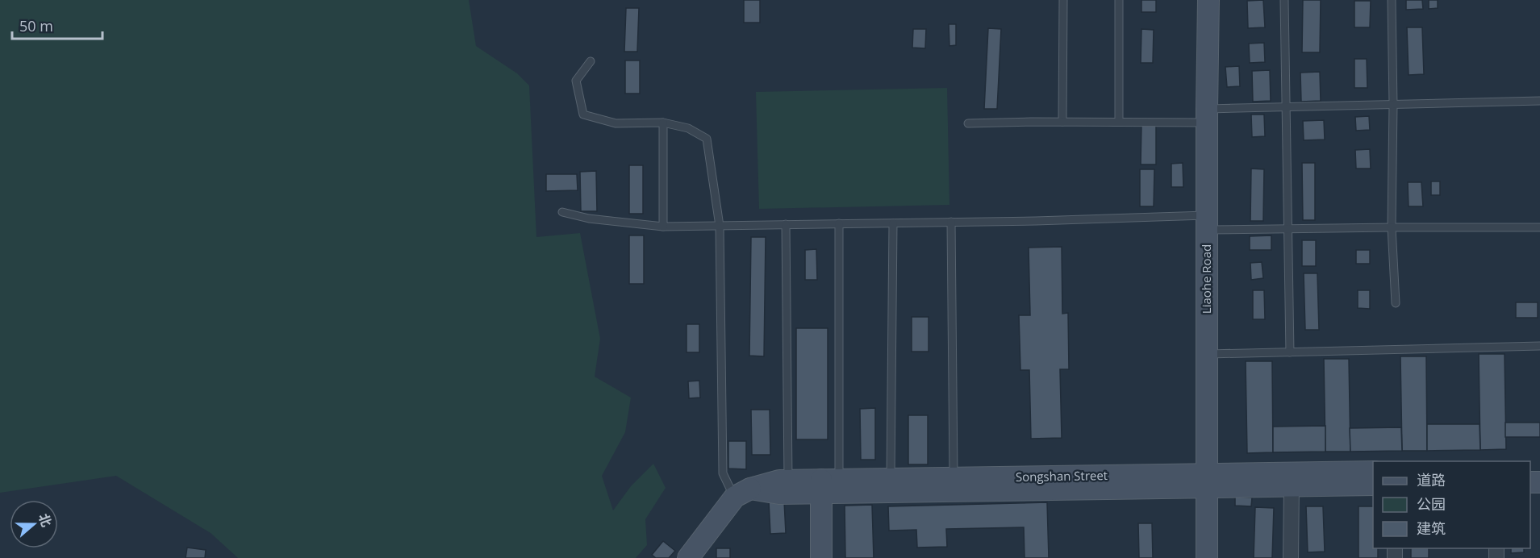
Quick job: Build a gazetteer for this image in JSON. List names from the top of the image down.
{
  "streets": {
    "main road": ["Liaohe Road", "Songshan Street"]
  },
  "crossings": [
    ["Liaohe Road", "Songshan Street"]
  ],
  "legend": ["道路", "公园", "建筑"],
  "scale_bar": "50 m",
  "north": "right"
}
